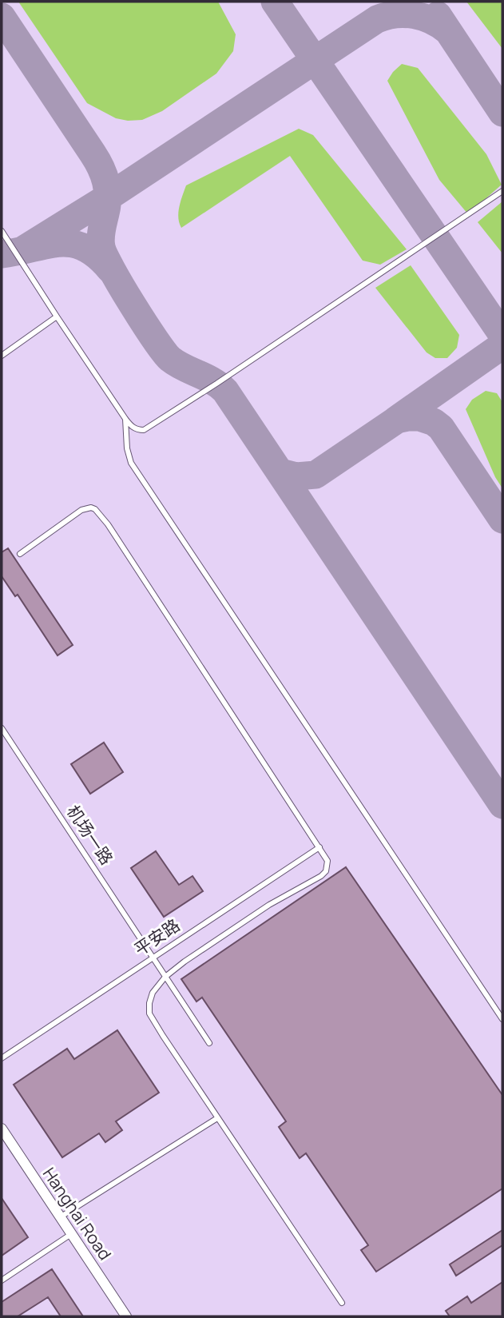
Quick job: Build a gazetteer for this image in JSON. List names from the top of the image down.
{
  "streets": {
    "street": ["Hanghai Road"],
    "lane": ["机场一路", "平安路"]
  },
  "crossings": [
    ["机场一路", "平安路"]
  ]
}
